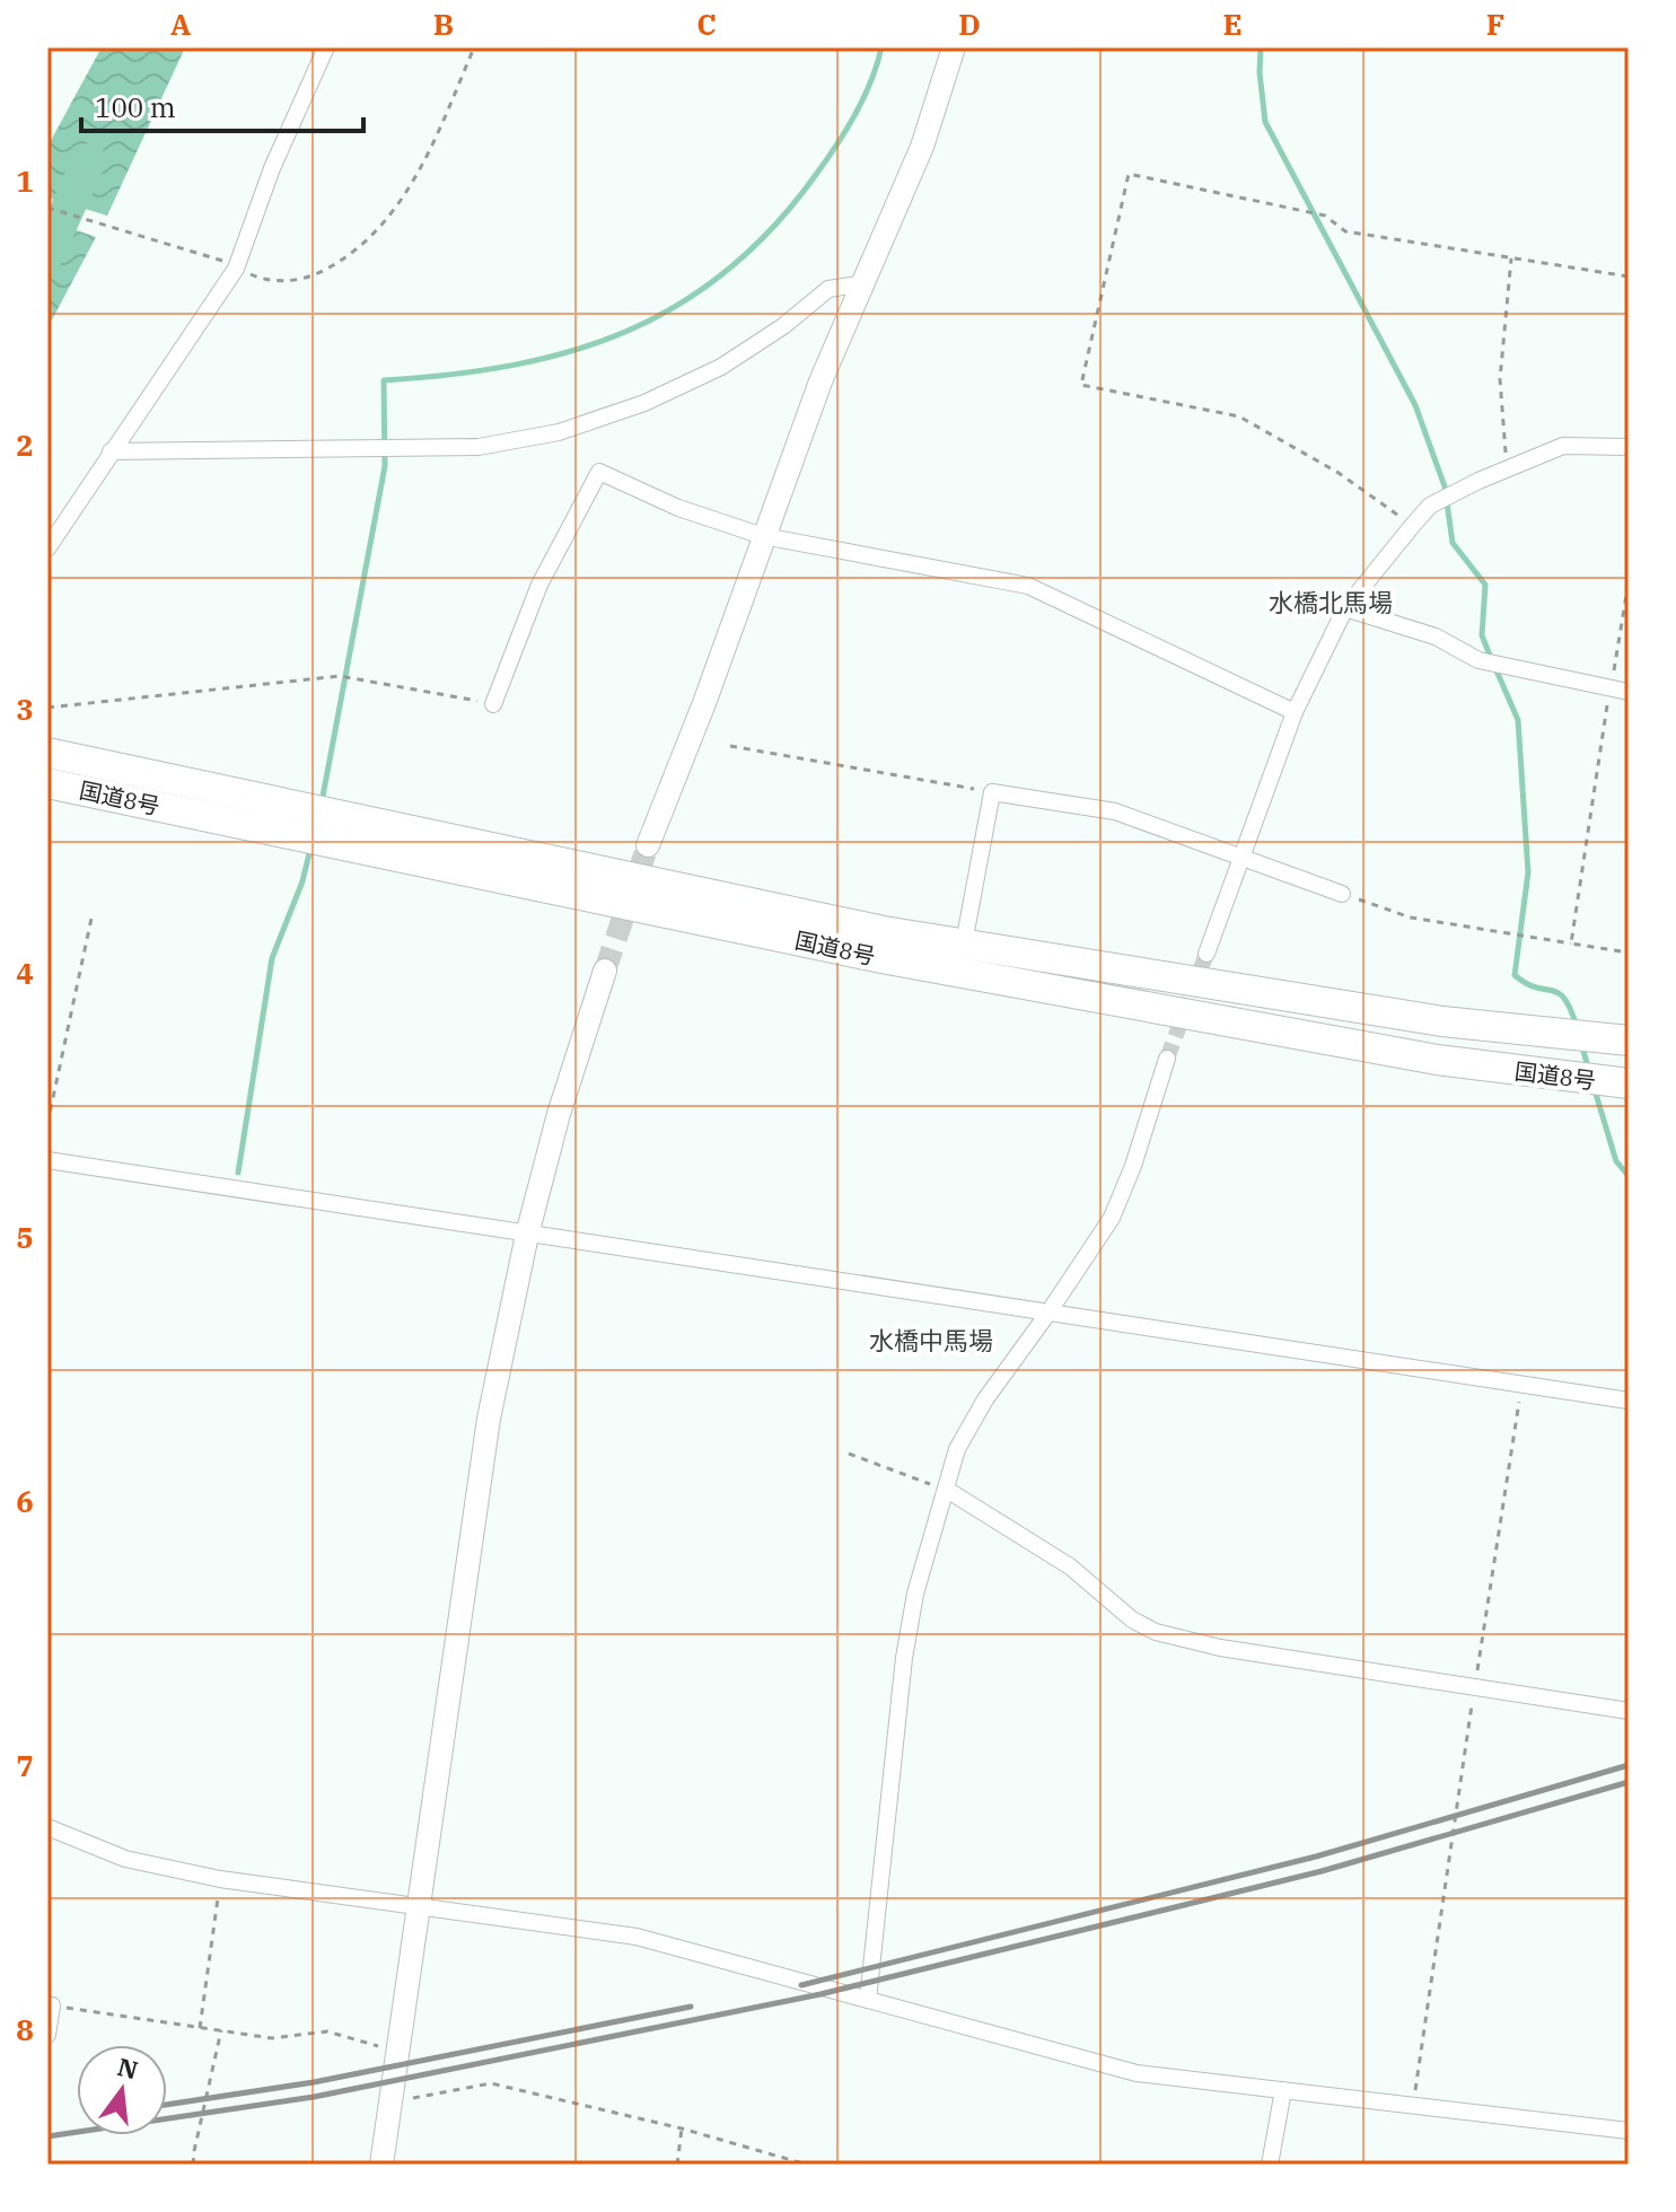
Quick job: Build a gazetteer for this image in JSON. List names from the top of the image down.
{
  "streets": {
    "highway": ["国道8号"]
  },
  "districts": ["水橋北馬場", "水橋中馬場"],
  "scale_bar": "100 m",
  "north": "top",
  "grid": {
    "columns": [
      "A",
      "B",
      "C",
      "D",
      "E",
      "F"
    ],
    "rows": [
      "1",
      "2",
      "3",
      "4",
      "5",
      "6",
      "7",
      "8"
    ]
  }
}
